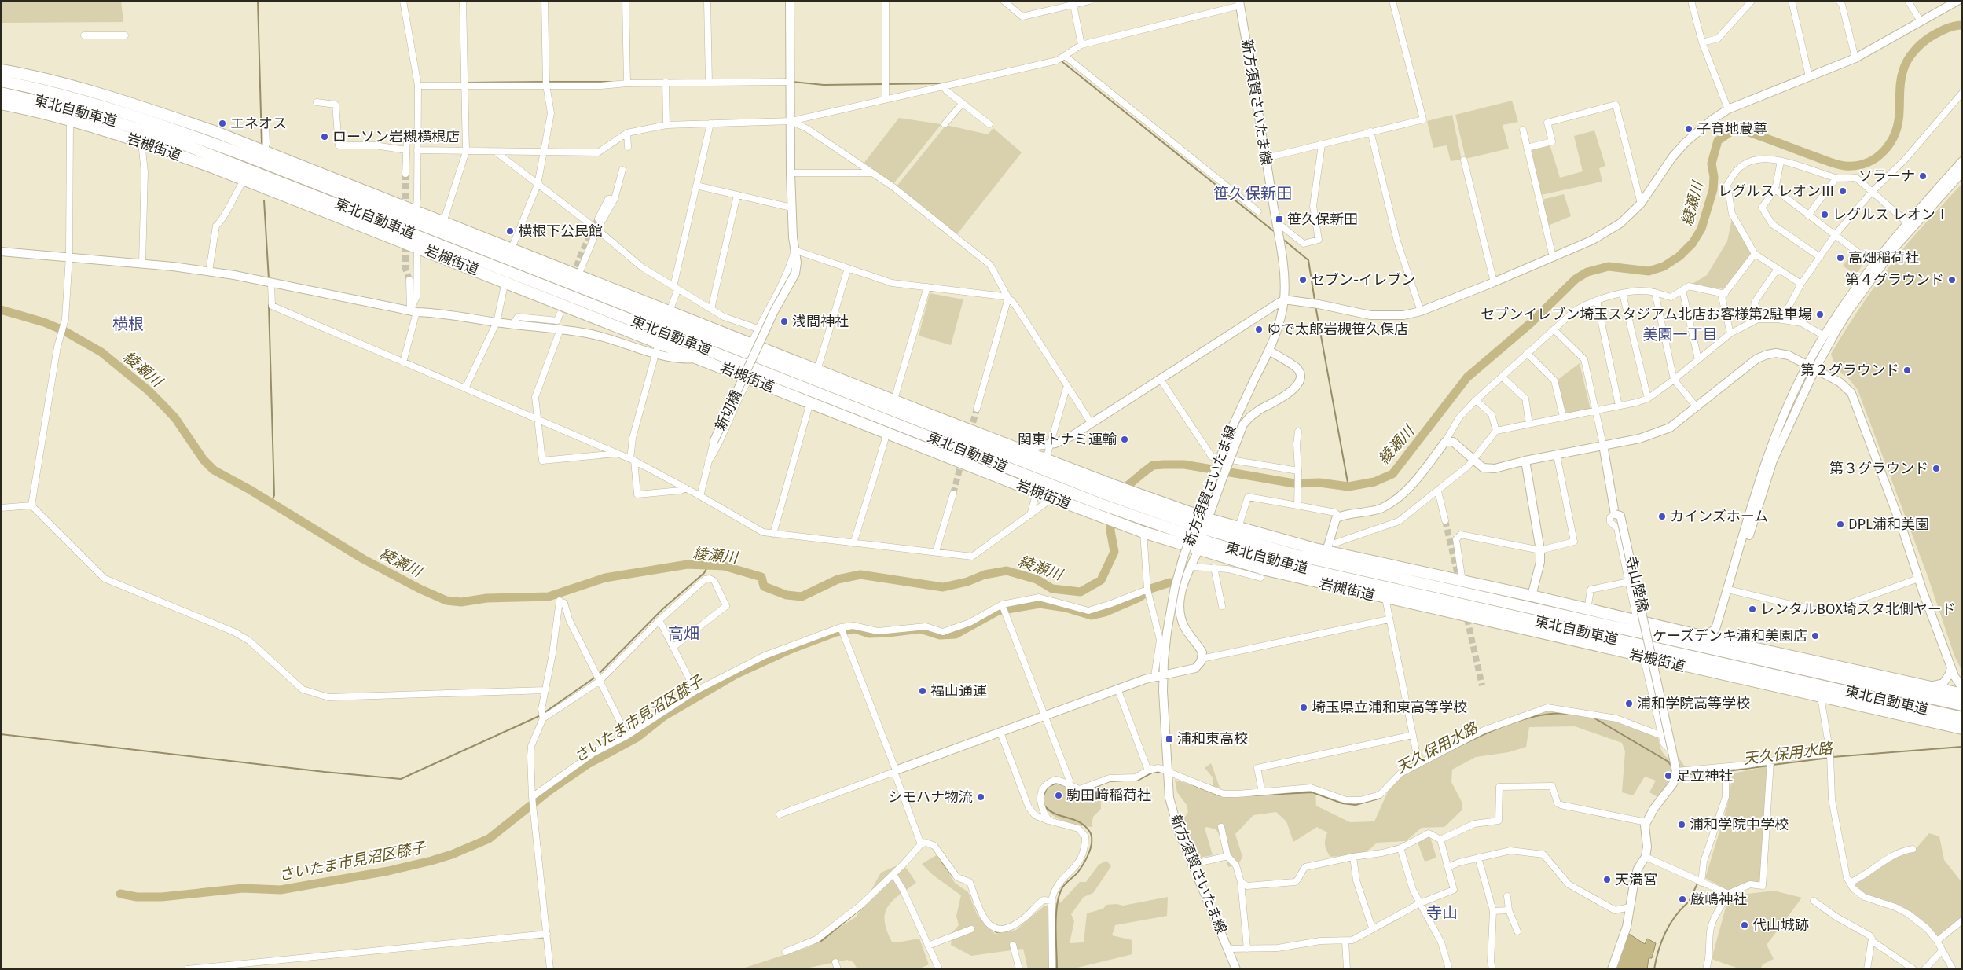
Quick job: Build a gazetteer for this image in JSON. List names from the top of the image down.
{
  "streets": {
    "highway": ["東北自動車道", "岩槻街道"],
    "street": ["新方須賀さいたま線", "新切橋", "寺山陸橋"]
  },
  "crossings": [
    ["東北自動車道", "岩槻街道"]
  ],
  "districts": [
    "笹久保新田",
    "横根",
    "美園一丁目",
    "高畑",
    "寺山"
  ],
  "water": ["綾瀬川", "さいたま市見沼区膝子", "天久保用水路"],
  "places": {
    "other": [
      "エネオス",
      "子育地蔵尊",
      "ローソン岩槻横根店",
      "ソラーナ",
      "レグルス レオンⅢ",
      "レグルス レオンⅠ",
      "横根下公民館",
      "高畑稲荷社",
      "セブン-イレブン",
      "第４グラウンド",
      "セブンイレブン埼玉スタジアム北店お客様第2駐車場",
      "浅間神社",
      "ゆで太郎岩槻笹久保店",
      "第２グラウンド",
      "関東トナミ運輸",
      "第３グラウンド",
      "カインズホーム",
      "DPL浦和美園",
      "レンタルBOX埼スタ北側ヤード",
      "ケーズデンキ浦和美園店",
      "福山通運",
      "浦和学院高等学校",
      "埼玉県立浦和東高等学校",
      "足立神社",
      "駒田﨑稲荷社",
      "シモハナ物流",
      "浦和学院中学校",
      "天満宮",
      "厳嶋神社",
      "代山城跡"
    ],
    "transit": ["笹久保新田", "浦和東高校"]
  }
}
